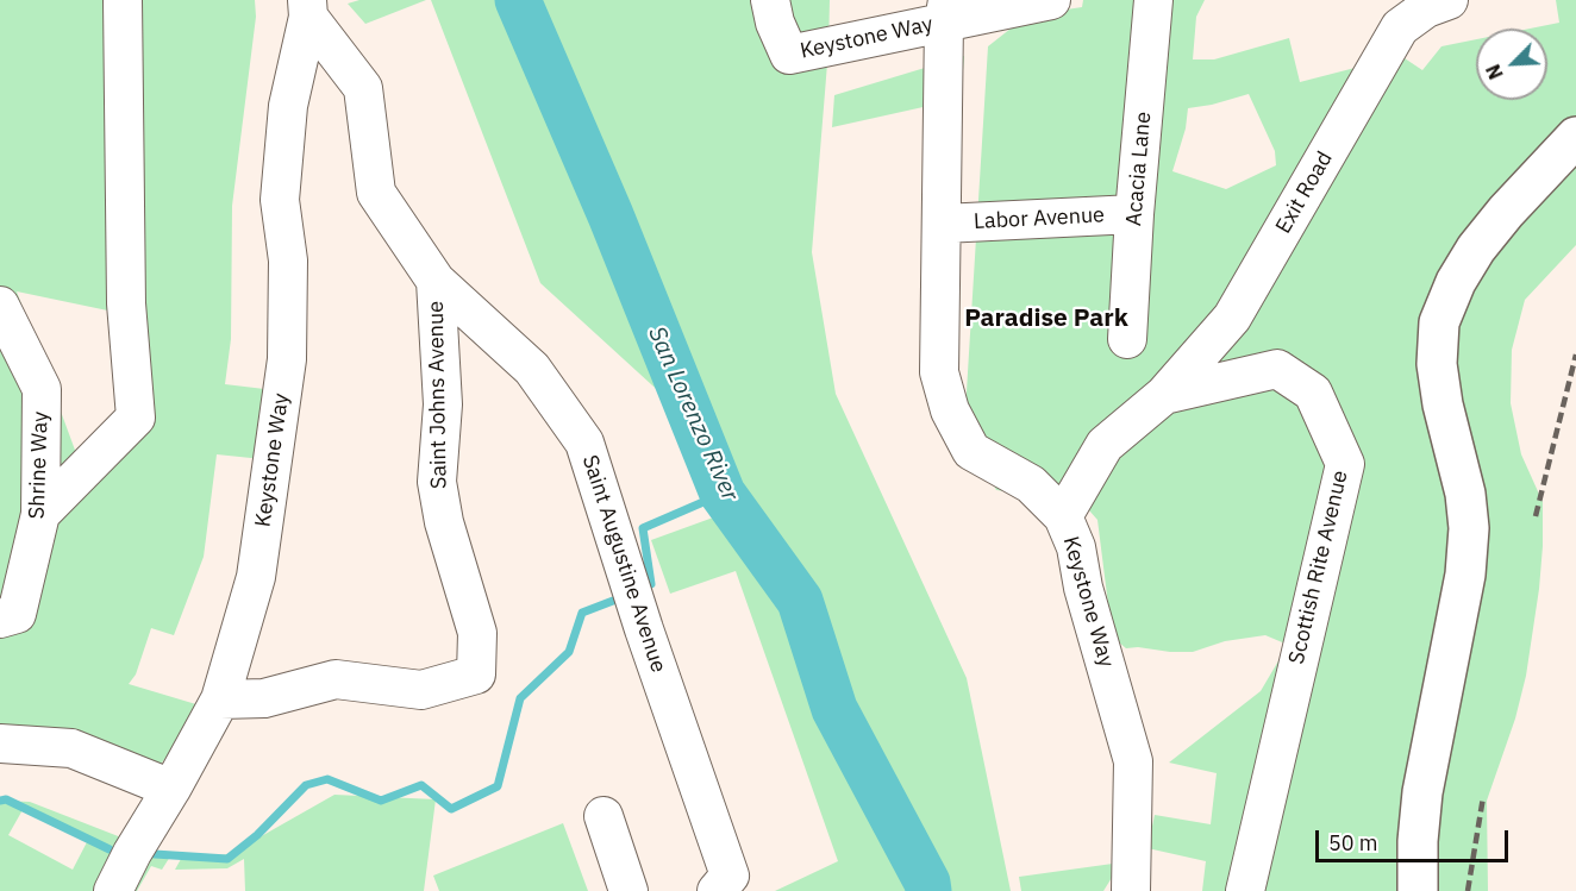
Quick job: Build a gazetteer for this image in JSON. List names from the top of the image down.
{
  "streets": {
    "street": [
      "Keystone Way",
      "Acacia Lane",
      "Exit Road",
      "Labor Avenue",
      "Saint Johns Avenue",
      "Shrine Way",
      "Saint Augustine Avenue",
      "Scottish Rite Avenue"
    ]
  },
  "crossings": [
    ["Keystone Way", "Labor Avenue"],
    ["Keystone Way", "Saint Johns Avenue"],
    ["Keystone Way", "Saint Augustine Avenue"],
    ["Keystone Way", "Scottish Rite Avenue"],
    ["Acacia Lane", "Labor Avenue"],
    ["Exit Road", "Scottish Rite Avenue"],
    ["Saint Johns Avenue", "Saint Augustine Avenue"]
  ],
  "districts": ["Paradise Park"],
  "water": ["San Lorenzo River"],
  "scale_bar": "50 m",
  "north": "bottom left"
}
